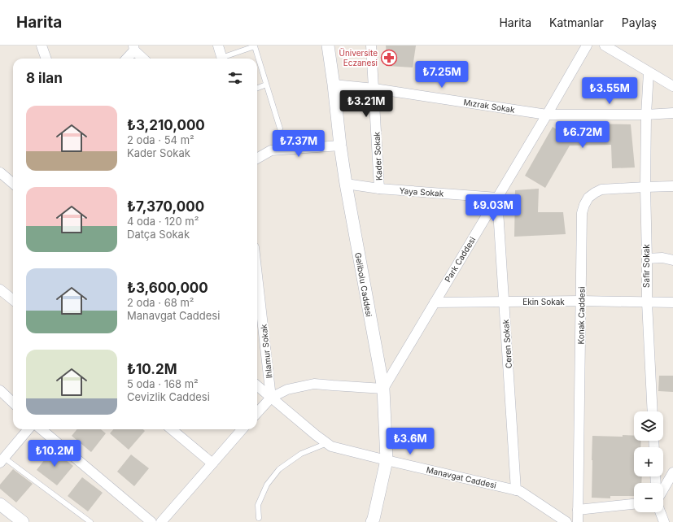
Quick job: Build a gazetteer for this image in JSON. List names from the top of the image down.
{
  "streets": {
    "street": [
      "Mızrak Sokak",
      "Kader Sokak",
      "Yaya Sokak",
      "Park Caddesi",
      "Safir Sokak",
      "Gelibolu Caddesi",
      "Ekin Sokak",
      "Konak Caddesi",
      "Ceren Sokak",
      "Ihlamur Sokak",
      "Manavgat Caddesi"
    ]
  },
  "crossings": [
    ["Mızrak Sokak", "Kader Sokak"],
    ["Mızrak Sokak", "Park Caddesi"],
    ["Mızrak Sokak", "Safir Sokak"],
    ["Mızrak Sokak", "Gelibolu Caddesi"],
    ["Kader Sokak", "Yaya Sokak"],
    ["Yaya Sokak", "Park Caddesi"],
    ["Yaya Sokak", "Gelibolu Caddesi"],
    ["Yaya Sokak", "Ceren Sokak"],
    ["Park Caddesi", "Gelibolu Caddesi"],
    ["Park Caddesi", "Ekin Sokak"],
    ["Park Caddesi", "Ceren Sokak"],
    ["Safir Sokak", "Ekin Sokak"],
    ["Safir Sokak", "Konak Caddesi"],
    ["Gelibolu Caddesi", "Manavgat Caddesi"],
    ["Ekin Sokak", "Konak Caddesi"],
    ["Ekin Sokak", "Ceren Sokak"],
    ["Ceren Sokak", "Manavgat Caddesi"],
    ["Ihlamur Sokak", "Manavgat Caddesi"]
  ],
  "places": {
    "pharmacy": ["Üniversite Eczanesi"]
  },
  "page": {
    "header": "Harita",
    "nav": ["Harita", "Katmanlar", "Paylaş"],
    "heading": "8 ilan",
    "price": [
      "₺7.25M",
      "₺3.55M",
      "₺3.21M",
      "₺6.72M",
      "₺7.37M",
      "₺9.03M",
      "₺3.6M",
      "₺10.2M"
    ],
    "list": [
      {
        "name": "₺3,210,000",
        "note": "2 oda · 54 m² · Kader Sokak"
      },
      {
        "name": "₺7,370,000",
        "note": "4 oda · 120 m² · Datça Sokak"
      },
      {
        "name": "₺3,600,000",
        "note": "2 oda · 68 m² · Manavgat Caddesi"
      },
      {
        "name": "₺10.2M",
        "note": "5 oda · 168 m² · Cevizlik Caddesi"
      }
    ],
    "map_buttons": ["+", "−"]
  }
}
